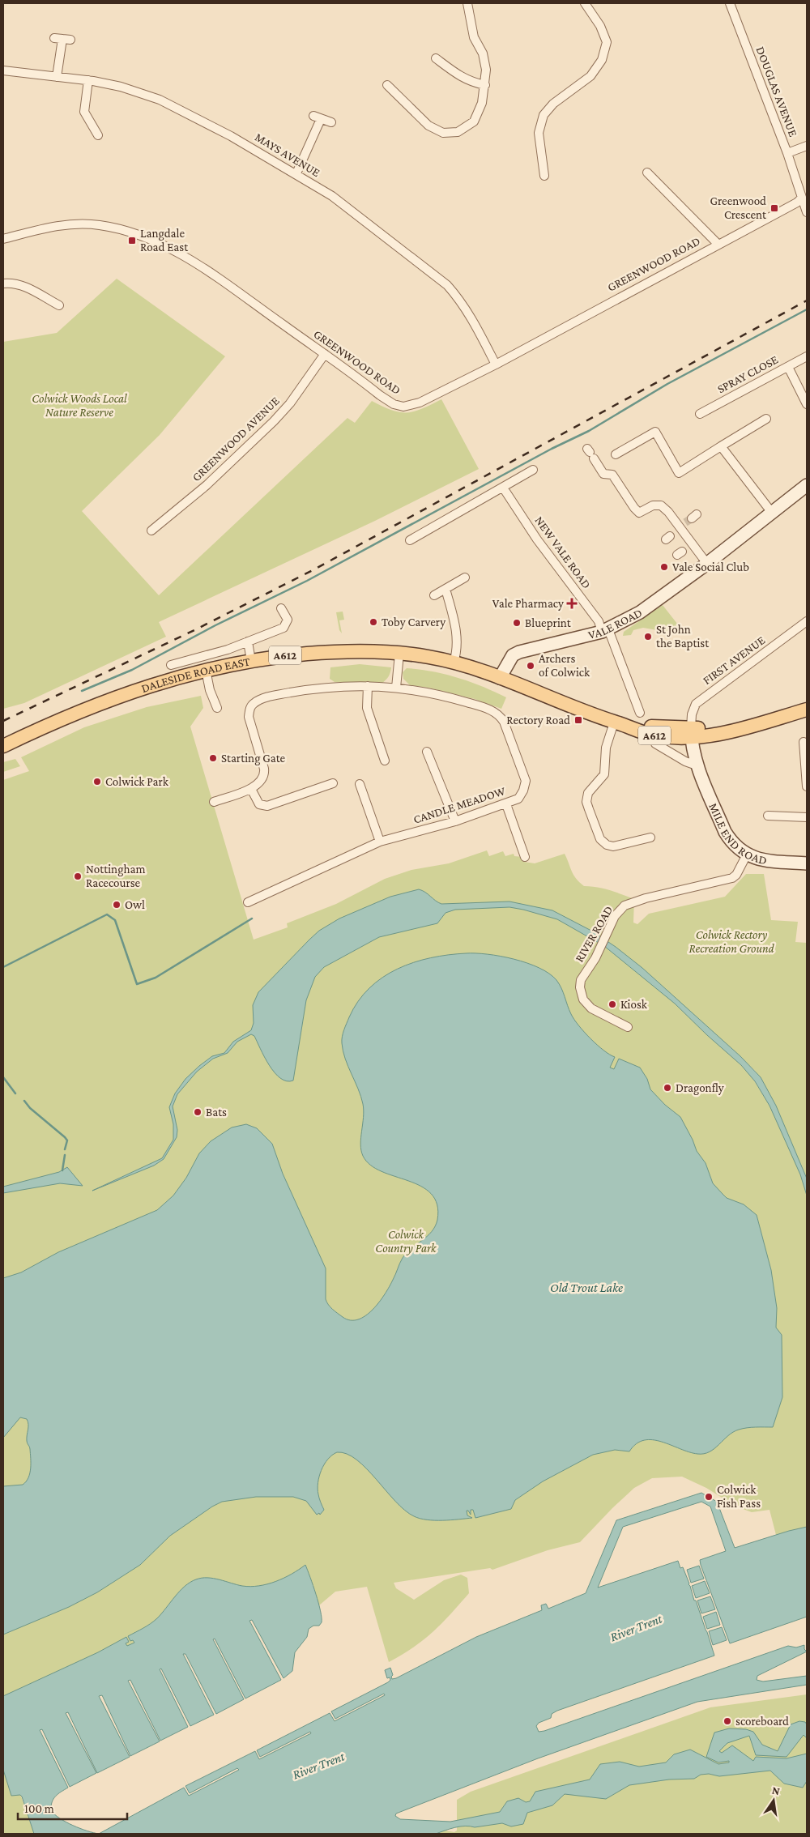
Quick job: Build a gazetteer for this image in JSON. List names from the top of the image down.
{
  "streets": {
    "main road": ["A612", "DALESIDE ROAD EAST"],
    "street": [
      "DOUGLAS AVENUE",
      "MAYS AVENUE",
      "GREENWOOD ROAD",
      "SPRAY CLOSE",
      "GREENWOOD AVENUE",
      "NEW VALE ROAD",
      "VALE ROAD",
      "FIRST AVENUE",
      "CANDLE MEADOW",
      "MILE END ROAD",
      "RIVER ROAD"
    ]
  },
  "crossings": [
    ["DOUGLAS AVENUE", "GREENWOOD ROAD"],
    ["MAYS AVENUE", "GREENWOOD ROAD"],
    ["GREENWOOD ROAD", "GREENWOOD AVENUE"],
    ["NEW VALE ROAD", "VALE ROAD"],
    ["VALE ROAD", "A612"],
    ["A612", "FIRST AVENUE"],
    ["A612", "DALESIDE ROAD EAST"],
    ["A612", "MILE END ROAD"],
    ["FIRST AVENUE", "MILE END ROAD"],
    ["MILE END ROAD", "RIVER ROAD"]
  ],
  "water": ["Old Trout Lake", "River Trent"],
  "parks": ["Colwick Woods Local Nature Reserve", "Colwick Rectory Recreation Ground", "Colwick Country Park"],
  "places": {
    "transit": ["Greenwood Crescent", "Langdale Road East", "Rectory Road"],
    "other": [
      "Vale Social Club",
      "Toby Carvery",
      "Blueprint",
      "St John the Baptist",
      "Archers of Colwick",
      "Starting Gate",
      "Colwick Park",
      "Nottingham Racecourse",
      "Owl",
      "Kiosk",
      "Dragonfly",
      "Bats",
      "Colwick Fish Pass",
      "scoreboard"
    ],
    "health": ["Vale Pharmacy"]
  },
  "scale_bar": "100 m",
  "north": "top"
}
